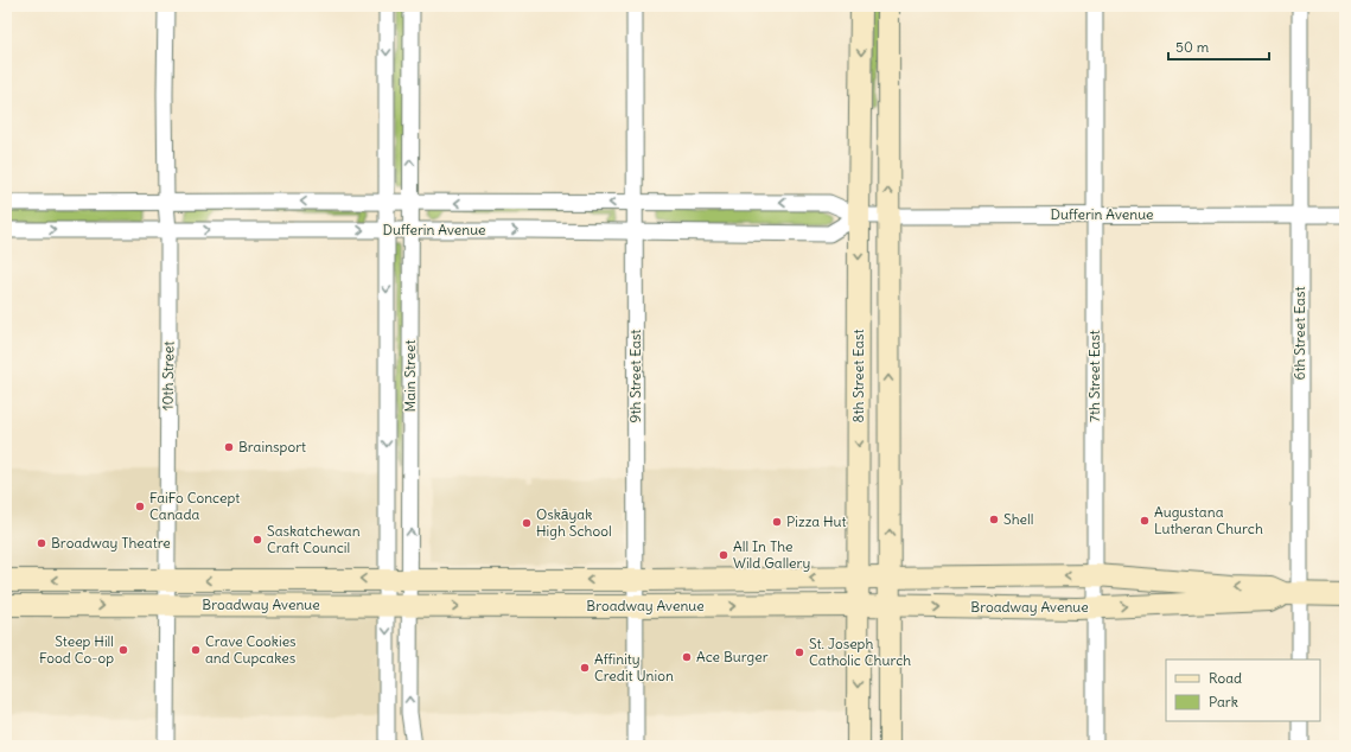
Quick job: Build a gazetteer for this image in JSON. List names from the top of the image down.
{
  "streets": {
    "main road": ["8th Street East", "Broadway Avenue"],
    "street": [
      "Dufferin Avenue",
      "6th Street East",
      "10th Street",
      "Main Street",
      "9th Street East",
      "7th Street East"
    ]
  },
  "crossings": [
    ["Dufferin Avenue", "6th Street East"],
    ["Dufferin Avenue", "10th Street"],
    ["Dufferin Avenue", "Main Street"],
    ["Dufferin Avenue", "9th Street East"],
    ["Dufferin Avenue", "8th Street East"],
    ["Dufferin Avenue", "7th Street East"],
    ["6th Street East", "Broadway Avenue"],
    ["10th Street", "Broadway Avenue"],
    ["Main Street", "Broadway Avenue"],
    ["9th Street East", "Broadway Avenue"],
    ["8th Street East", "Broadway Avenue"],
    ["7th Street East", "Broadway Avenue"]
  ],
  "places": [
    "Brainsport",
    "FaiFo Concept Canada",
    "Shell",
    "Augustana Lutheran Church",
    "Pizza Hut",
    "Oskāyak High School",
    "Saskatchewan Craft Council",
    "Broadway Theatre",
    "All In The Wild Gallery",
    "Steep Hill Food Co-op",
    "Crave Cookies and Cupcakes",
    "St. Joseph Catholic Church",
    "Ace Burger",
    "Affinity Credit Union"
  ],
  "legend": ["Road", "Park"],
  "scale_bar": "50 m"
}
